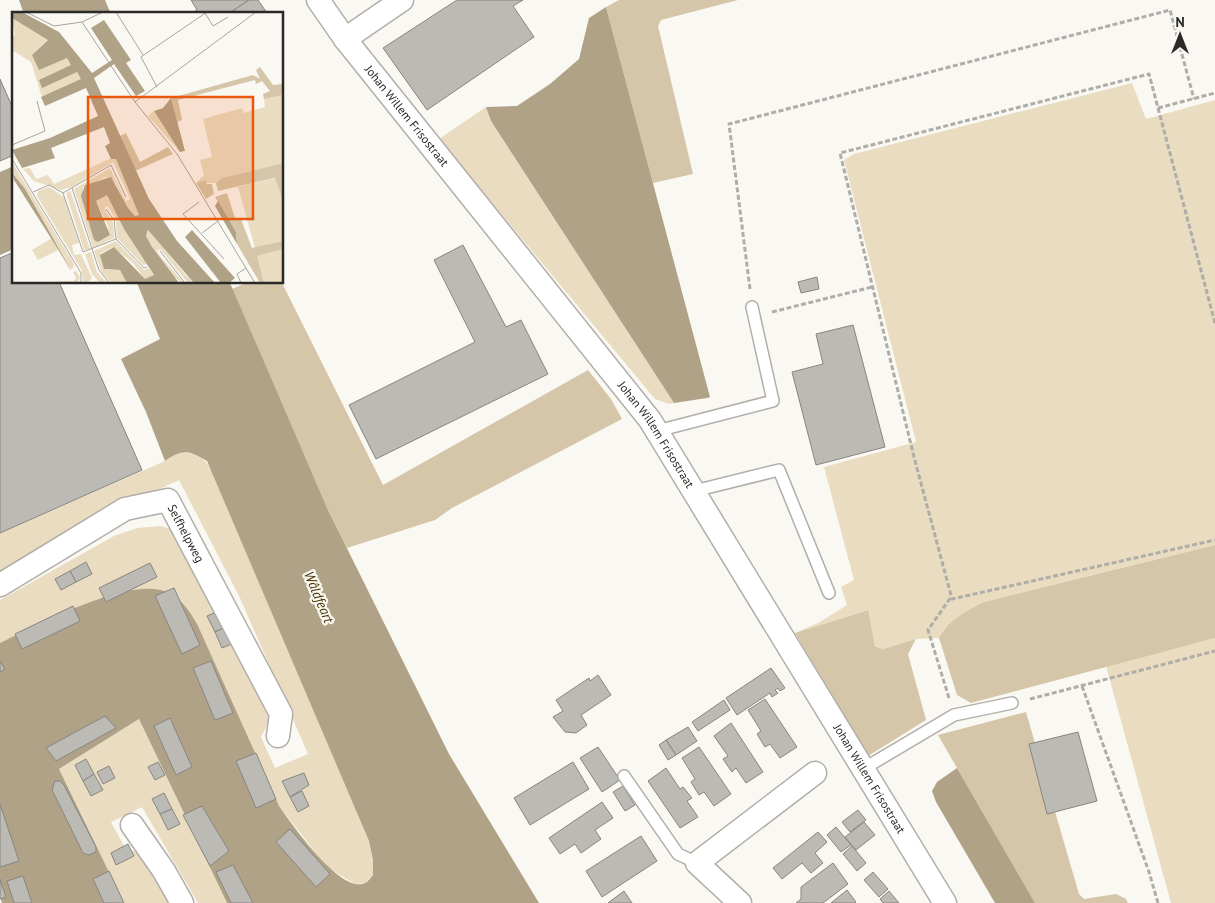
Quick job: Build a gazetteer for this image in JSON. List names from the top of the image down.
{
  "streets": {
    "street": ["Johan Willem Frisostraat", "Selfhelpweg"]
  },
  "water": ["Wâldfeart"],
  "north": "top"
}
